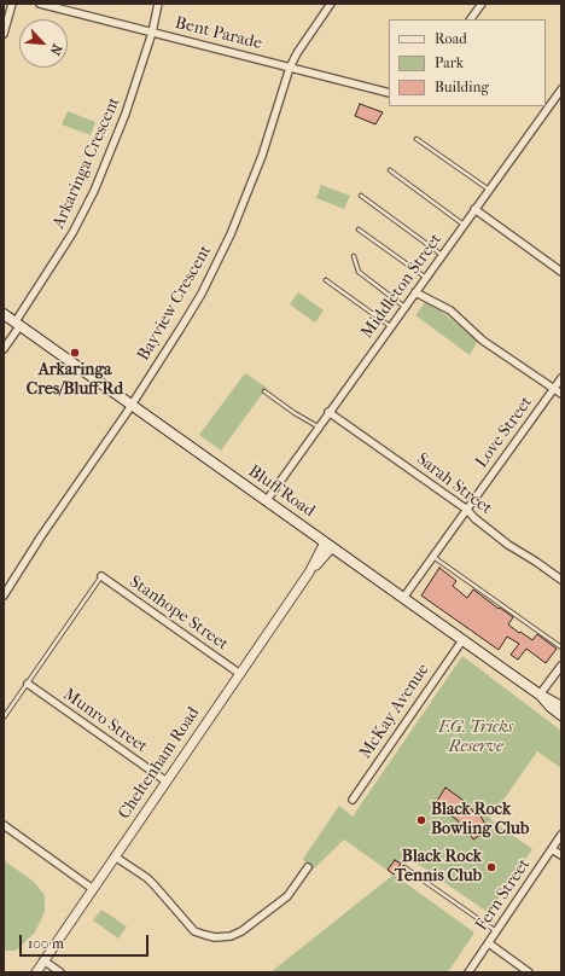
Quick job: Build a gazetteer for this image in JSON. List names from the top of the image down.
{
  "streets": {
    "main road": ["Bluff Road"],
    "street": [
      "Bent Parade",
      "Arkaringa Crescent",
      "Middleton Street",
      "Bayview Crescent",
      "Love Street",
      "Sarah Street",
      "Stanhope Street",
      "McKay Avenue",
      "Munro Street",
      "Cheltenham Road",
      "Fern Street"
    ]
  },
  "crossings": [
    ["Bent Parade", "Arkaringa Crescent"],
    ["Bent Parade", "Bayview Crescent"],
    ["Arkaringa Crescent", "Bluff Road"],
    ["Middleton Street", "Sarah Street"],
    ["Middleton Street", "Bluff Road"],
    ["Bayview Crescent", "Bluff Road"],
    ["Love Street", "Sarah Street"],
    ["Love Street", "Bluff Road"],
    ["Bluff Road", "McKay Avenue"],
    ["Bluff Road", "Cheltenham Road"],
    ["Stanhope Street", "Cheltenham Road"],
    ["Munro Street", "Cheltenham Road"]
  ],
  "parks": ["F.G. Tricks Reserve"],
  "places": ["Arkaringa Cres/Bluff Rd", "Black Rock Bowling Club", "Black Rock Tennis Club"],
  "legend": ["Road", "Park", "Building"],
  "scale_bar": "100 m",
  "north": "bottom right"
}
